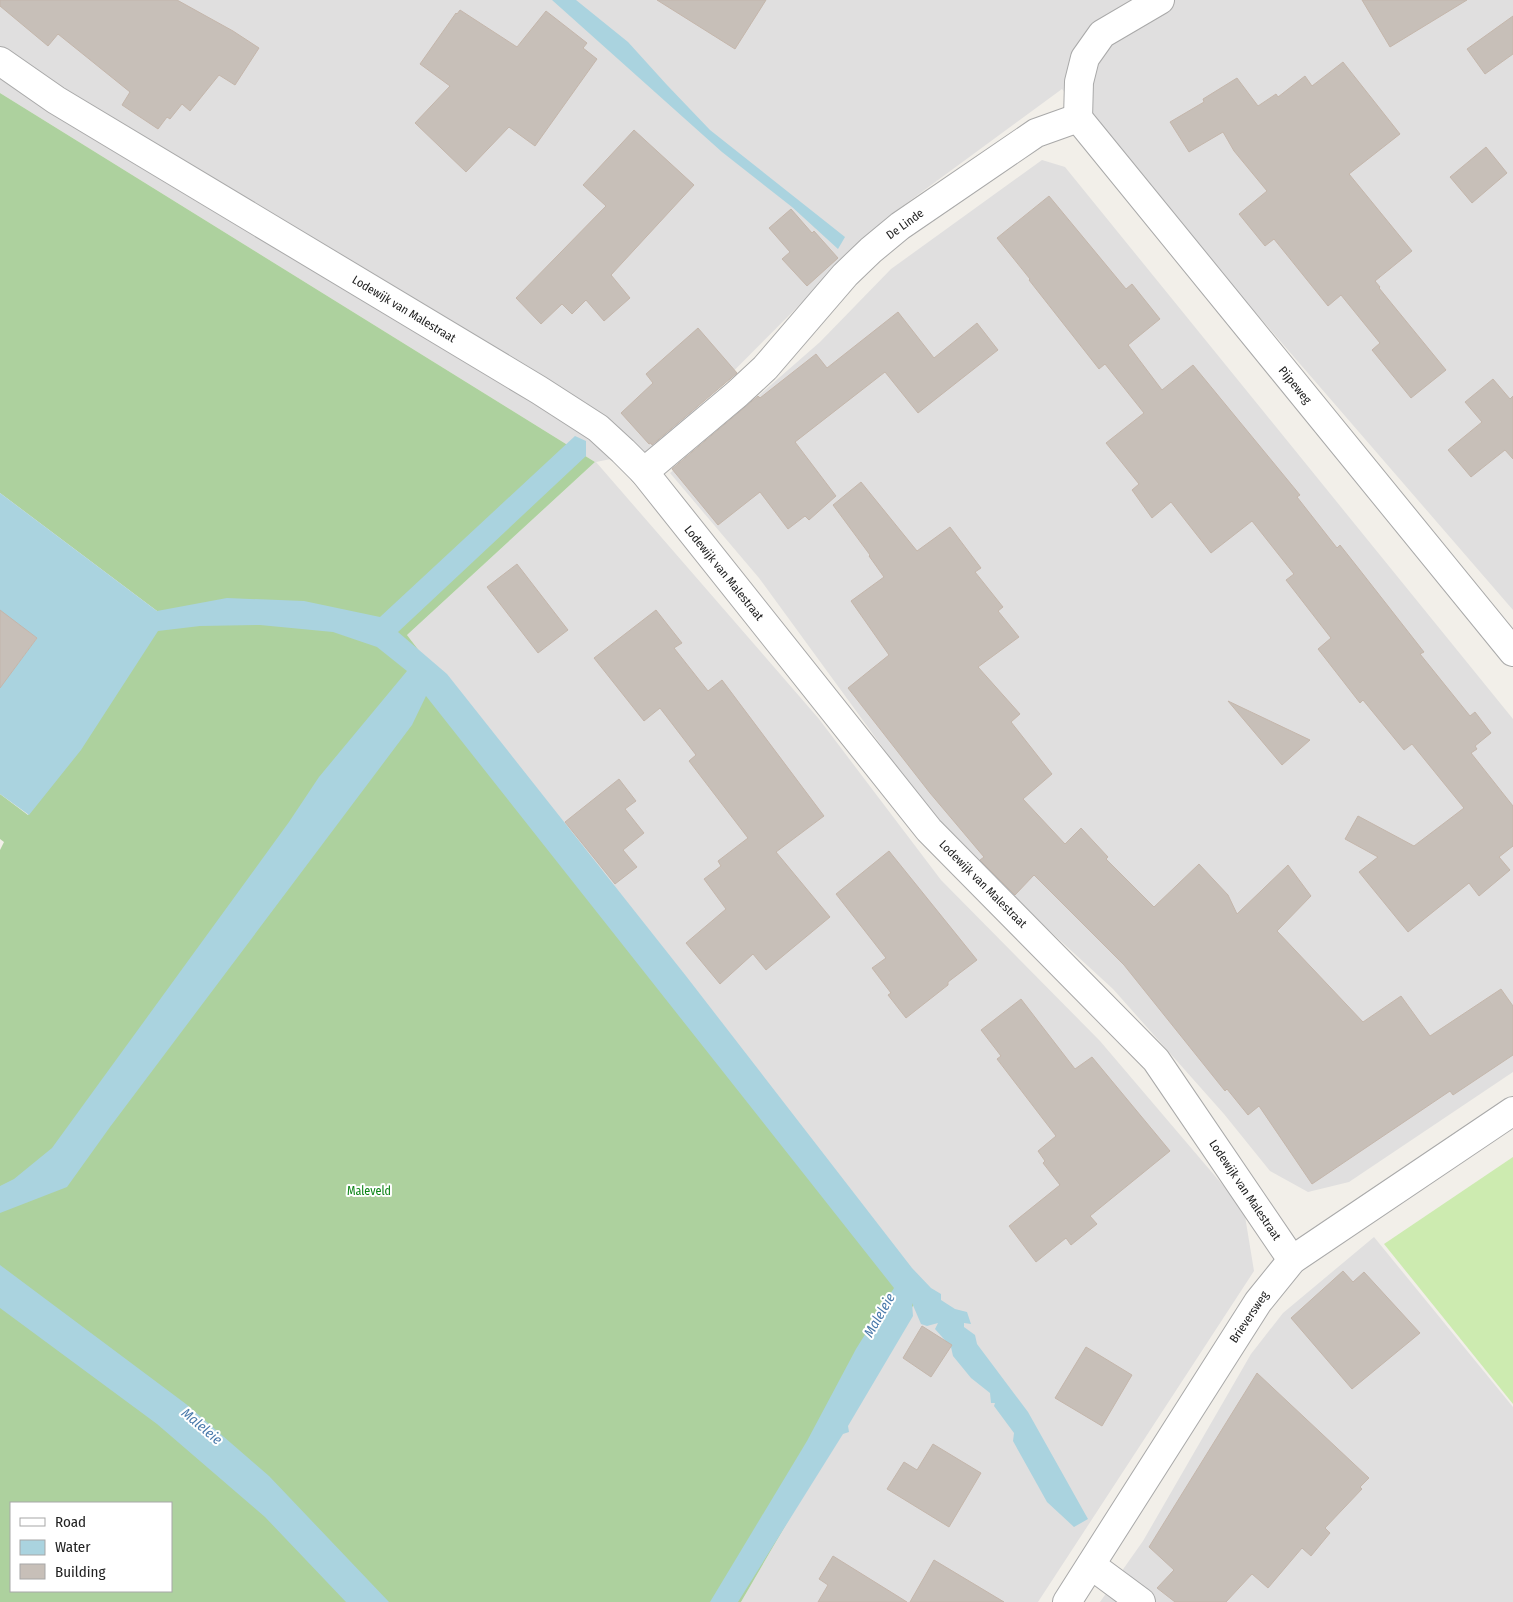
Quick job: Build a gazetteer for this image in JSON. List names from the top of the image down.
{
  "streets": {
    "street": [
      "De Linde",
      "Lodewijk van Malestraat",
      "Pijpeweg",
      "Brieversweg"
    ]
  },
  "crossings": [
    ["De Linde", "Lodewijk van Malestraat"],
    ["De Linde", "Pijpeweg"],
    ["Lodewijk van Malestraat", "Brieversweg"]
  ],
  "water": ["Maleleie"],
  "parks": ["Maleveld"],
  "legend": ["Road", "Water", "Building"]
}
